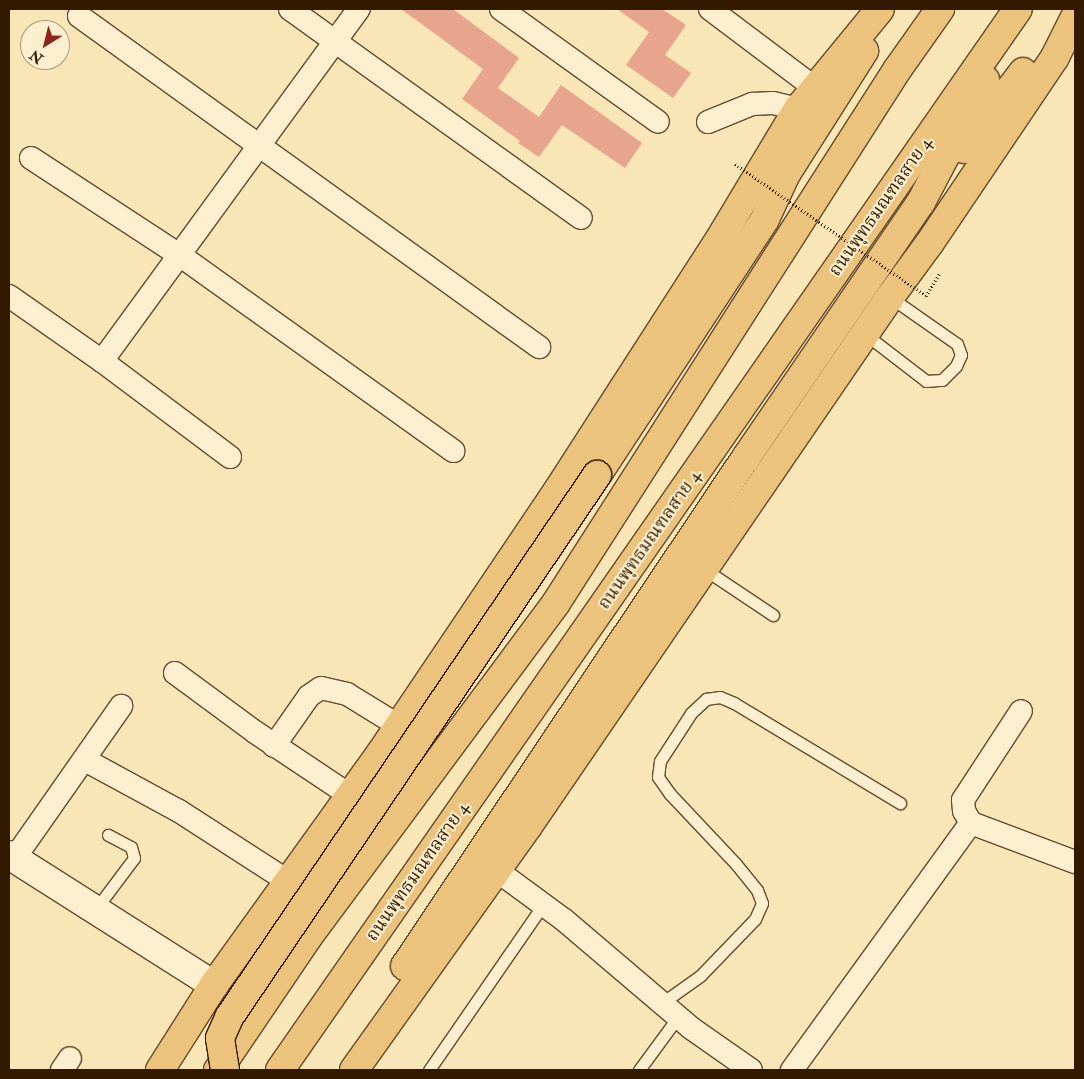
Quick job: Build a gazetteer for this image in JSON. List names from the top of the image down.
{
  "streets": {
    "main road": ["ถนนพุทธมณฑลสาย 4"]
  },
  "north": "bottom left"
}
